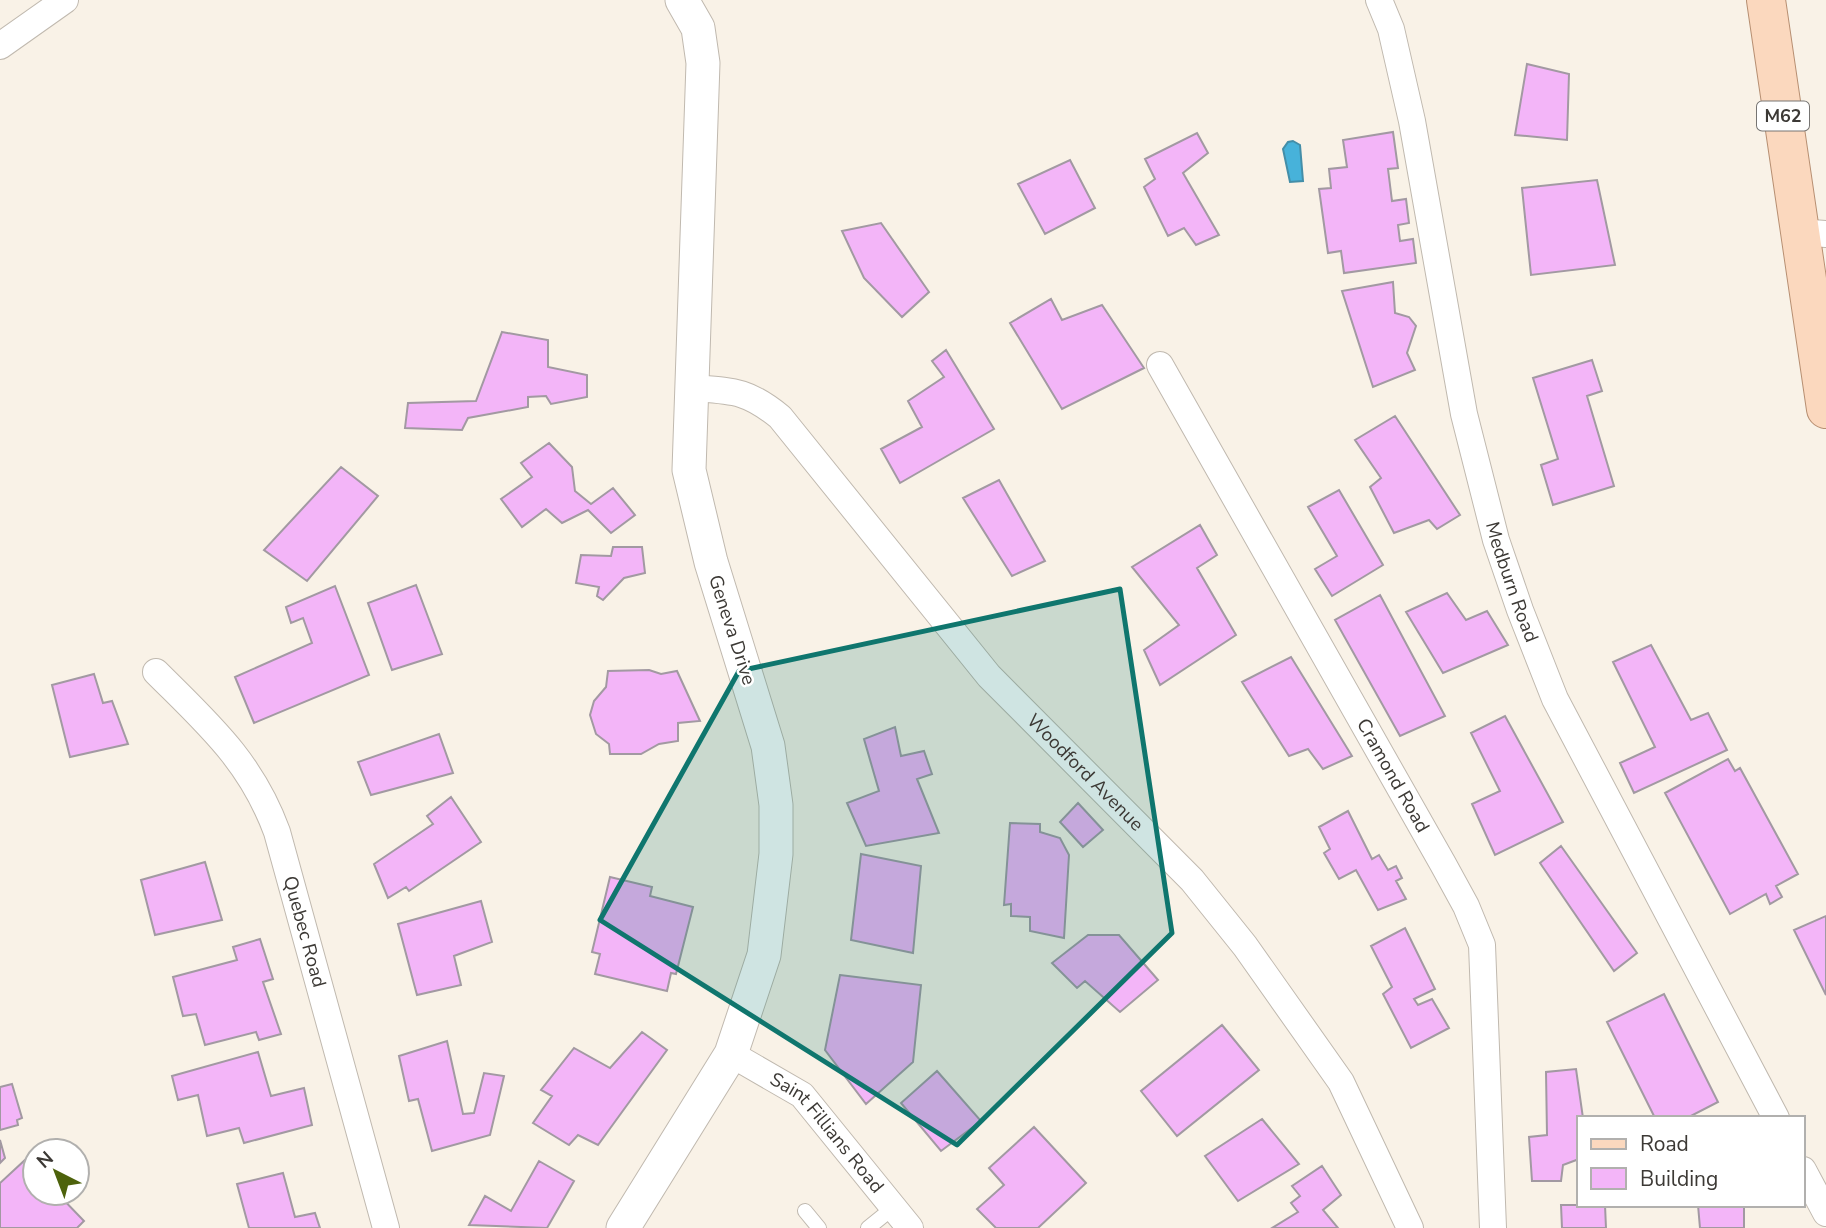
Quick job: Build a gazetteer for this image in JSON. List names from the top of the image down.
{
  "streets": {
    "main road": ["M62"],
    "street": [
      "Medburn Road",
      "Geneva Drive",
      "Woodford Avenue",
      "Cramond Road",
      "Quebec Road",
      "Saint Fillians Road"
    ]
  },
  "crossings": [
    ["Geneva Drive", "Woodford Avenue"],
    ["Geneva Drive", "Saint Fillians Road"]
  ],
  "legend": ["Road", "Building"],
  "north": "top left"
}
